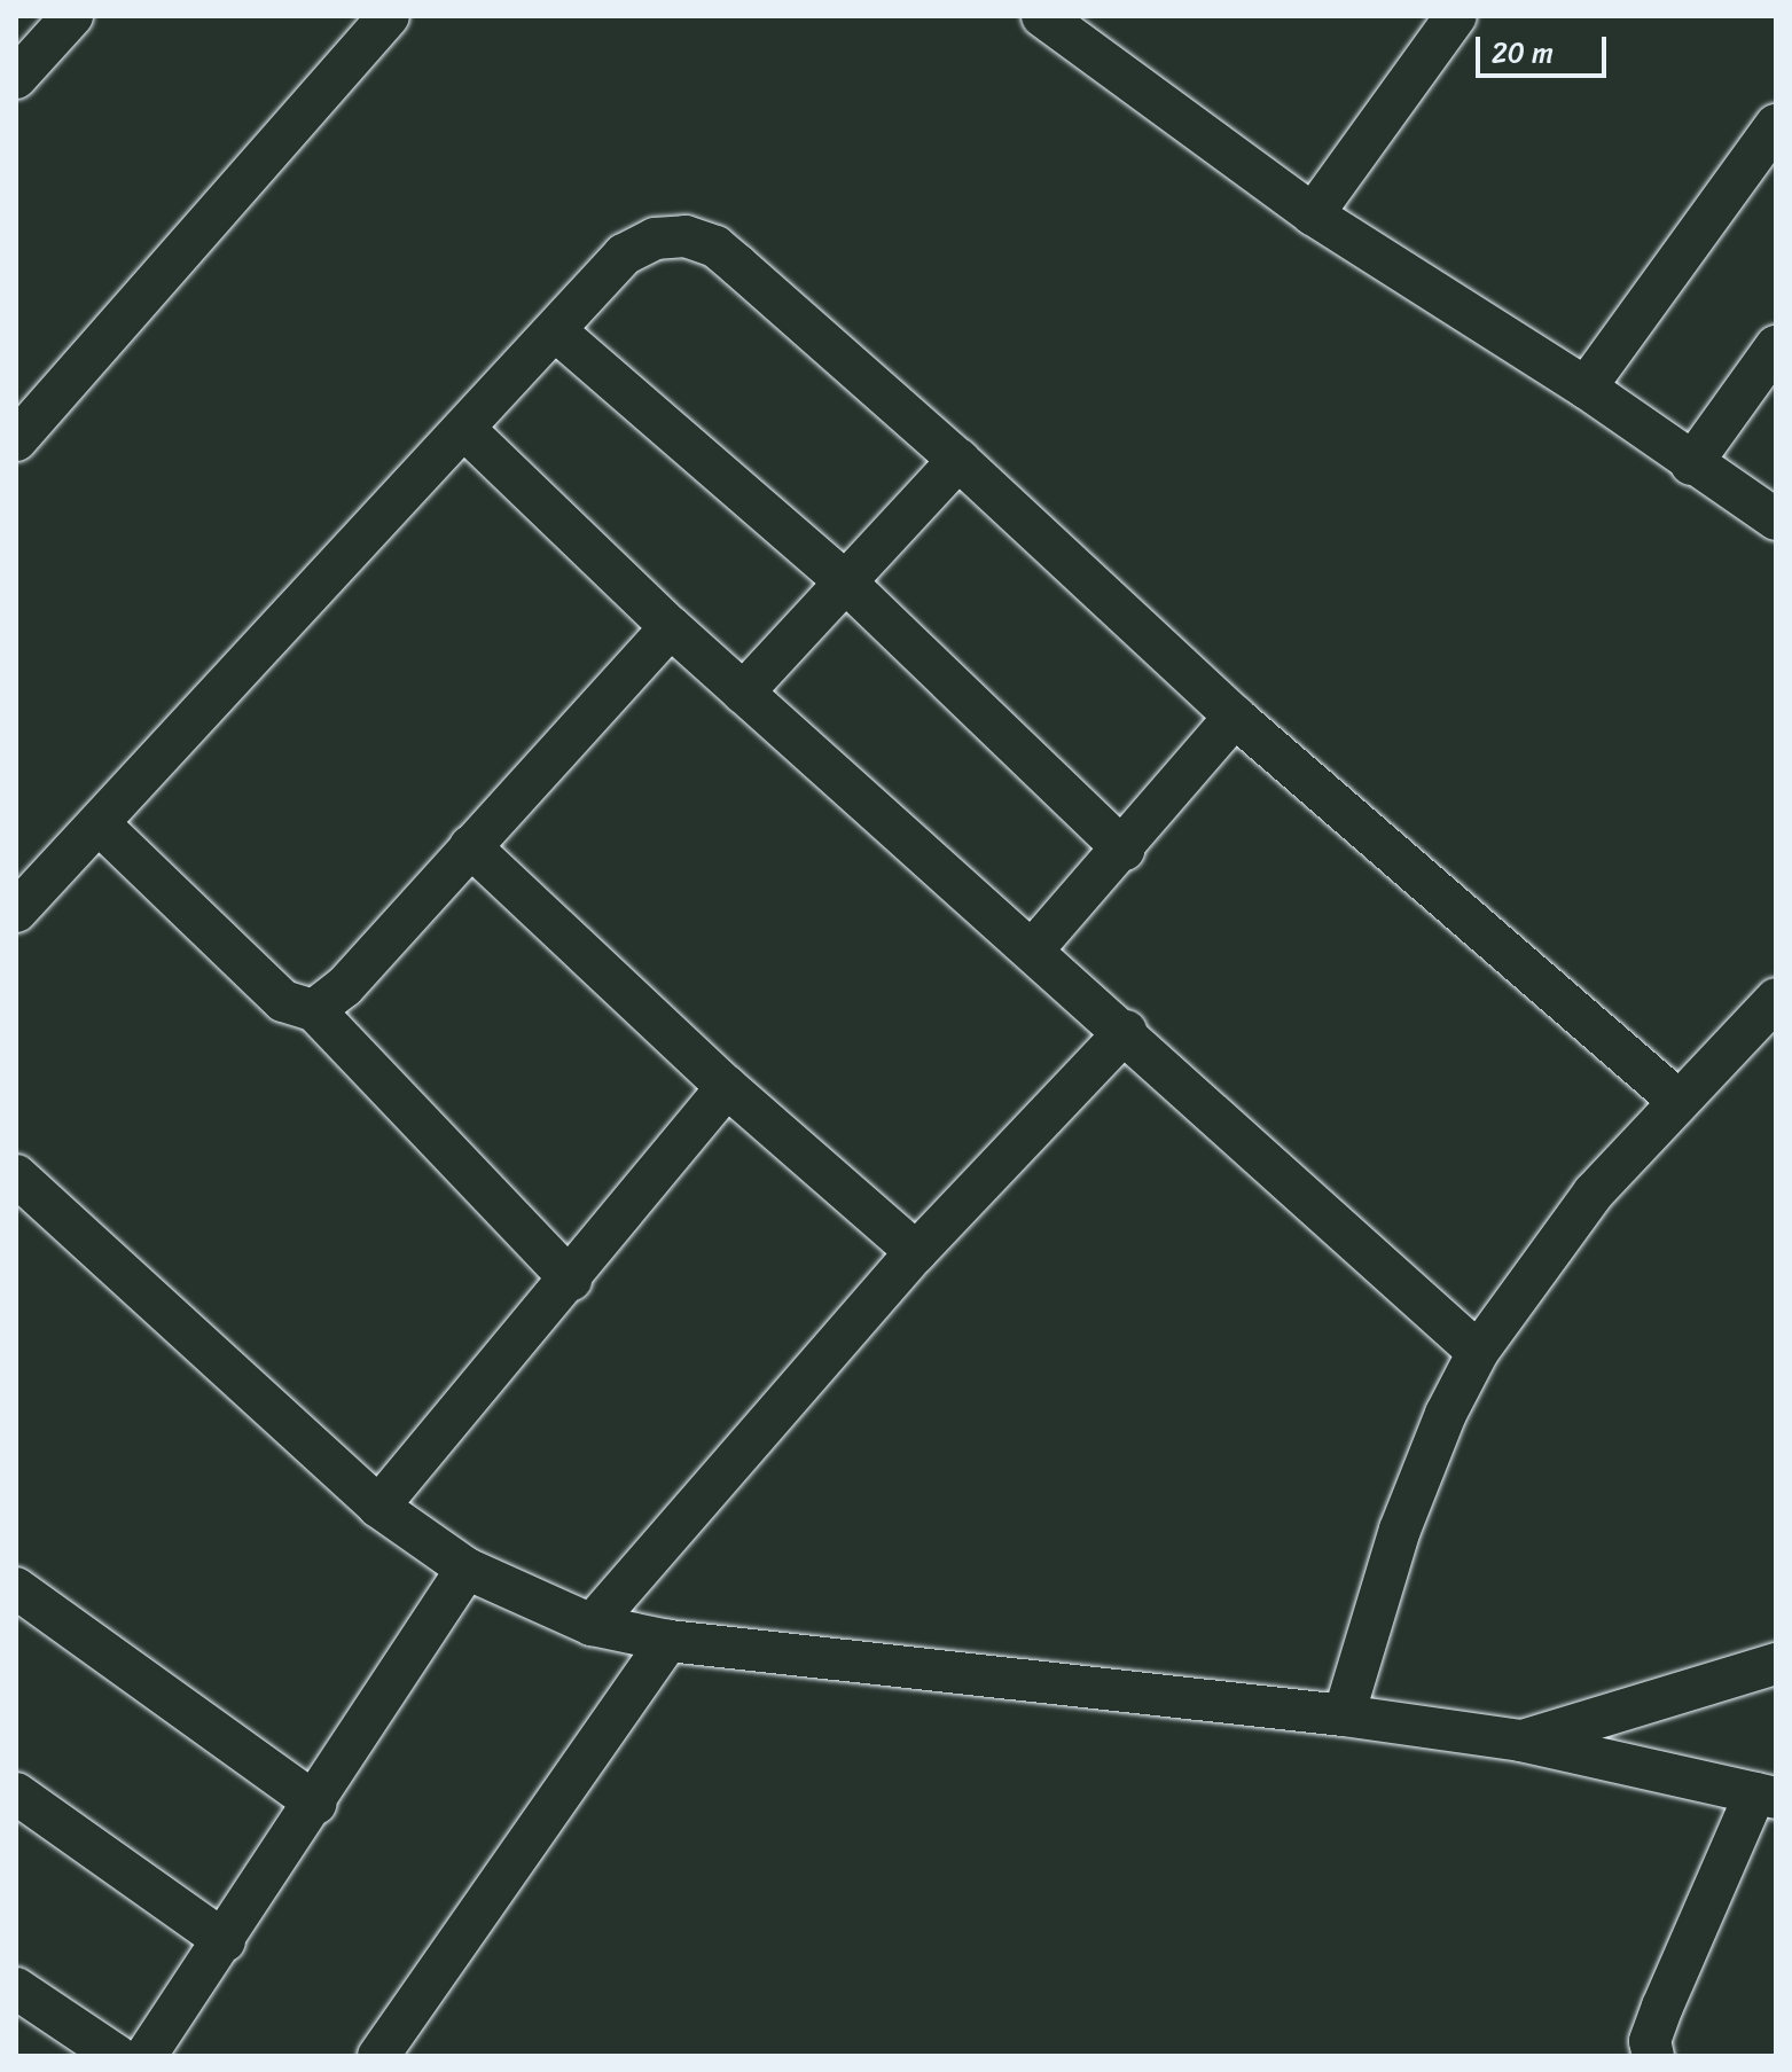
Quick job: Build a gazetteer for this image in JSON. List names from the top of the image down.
{
  "scale_bar": "20 m"
}
